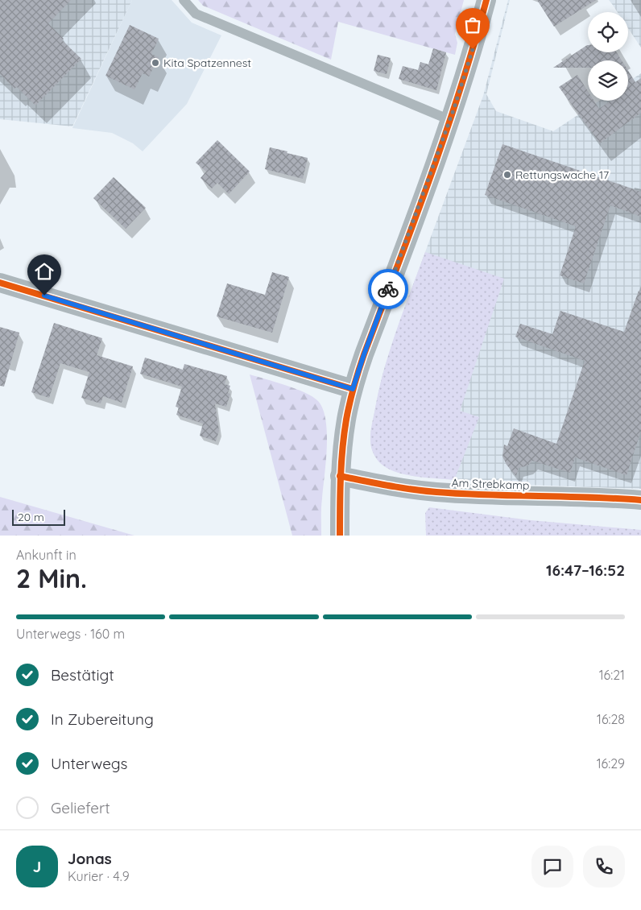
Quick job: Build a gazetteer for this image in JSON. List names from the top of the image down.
{
  "streets": {
    "street": ["Am Strebkamp"]
  },
  "places": ["Kita Spatzennest", "Rettungswache 17"],
  "scale_bar": "20 m",
  "page": {
    "scale": "20 m",
    "heading": ["2 Min.", "Ankunft in", "16:47–16:52"],
    "panel": ["Jonas", "Kurier · 4.9"],
    "bar": "Unterwegs · 160 m",
    "list": [
      ["Bestätigt", "16:21"],
      ["In Zubereitung", "16:28"],
      ["Unterwegs", "16:29"],
      "Geliefert"
    ],
    "round": "J"
  }
}
